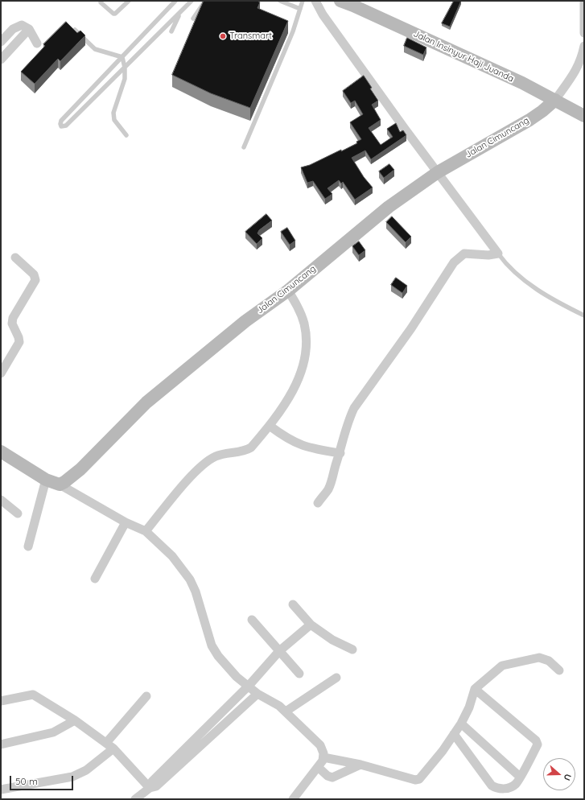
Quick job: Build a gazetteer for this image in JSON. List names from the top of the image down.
{
  "streets": {
    "street": ["Jalan Insinyur Haji Juanda", "Jalan Cimuncang"]
  },
  "crossings": [
    ["Jalan Insinyur Haji Juanda", "Jalan Cimuncang"]
  ],
  "places": ["Transmart"],
  "scale_bar": "50 m",
  "north": "right"
}
